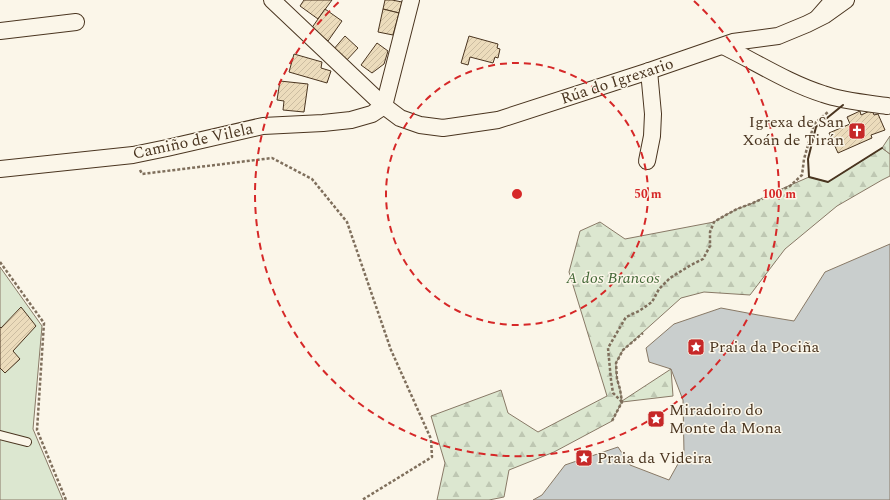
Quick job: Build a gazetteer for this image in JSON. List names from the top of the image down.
{
  "streets": {
    "street": ["Rúa do Igrexario", "Camiño de Vilela"]
  },
  "crossings": [
    ["Rúa do Igrexario", "Camiño de Vilela"]
  ],
  "parks": ["A dos Brancos"],
  "places": {
    "church": ["Igrexa de San Xoán de Tirán"],
    "place": ["Praia da Pociña", "Miradoiro do Monte da Mona", "Praia da Videira"]
  },
  "rings": ["50 m", "100 m"]
}
